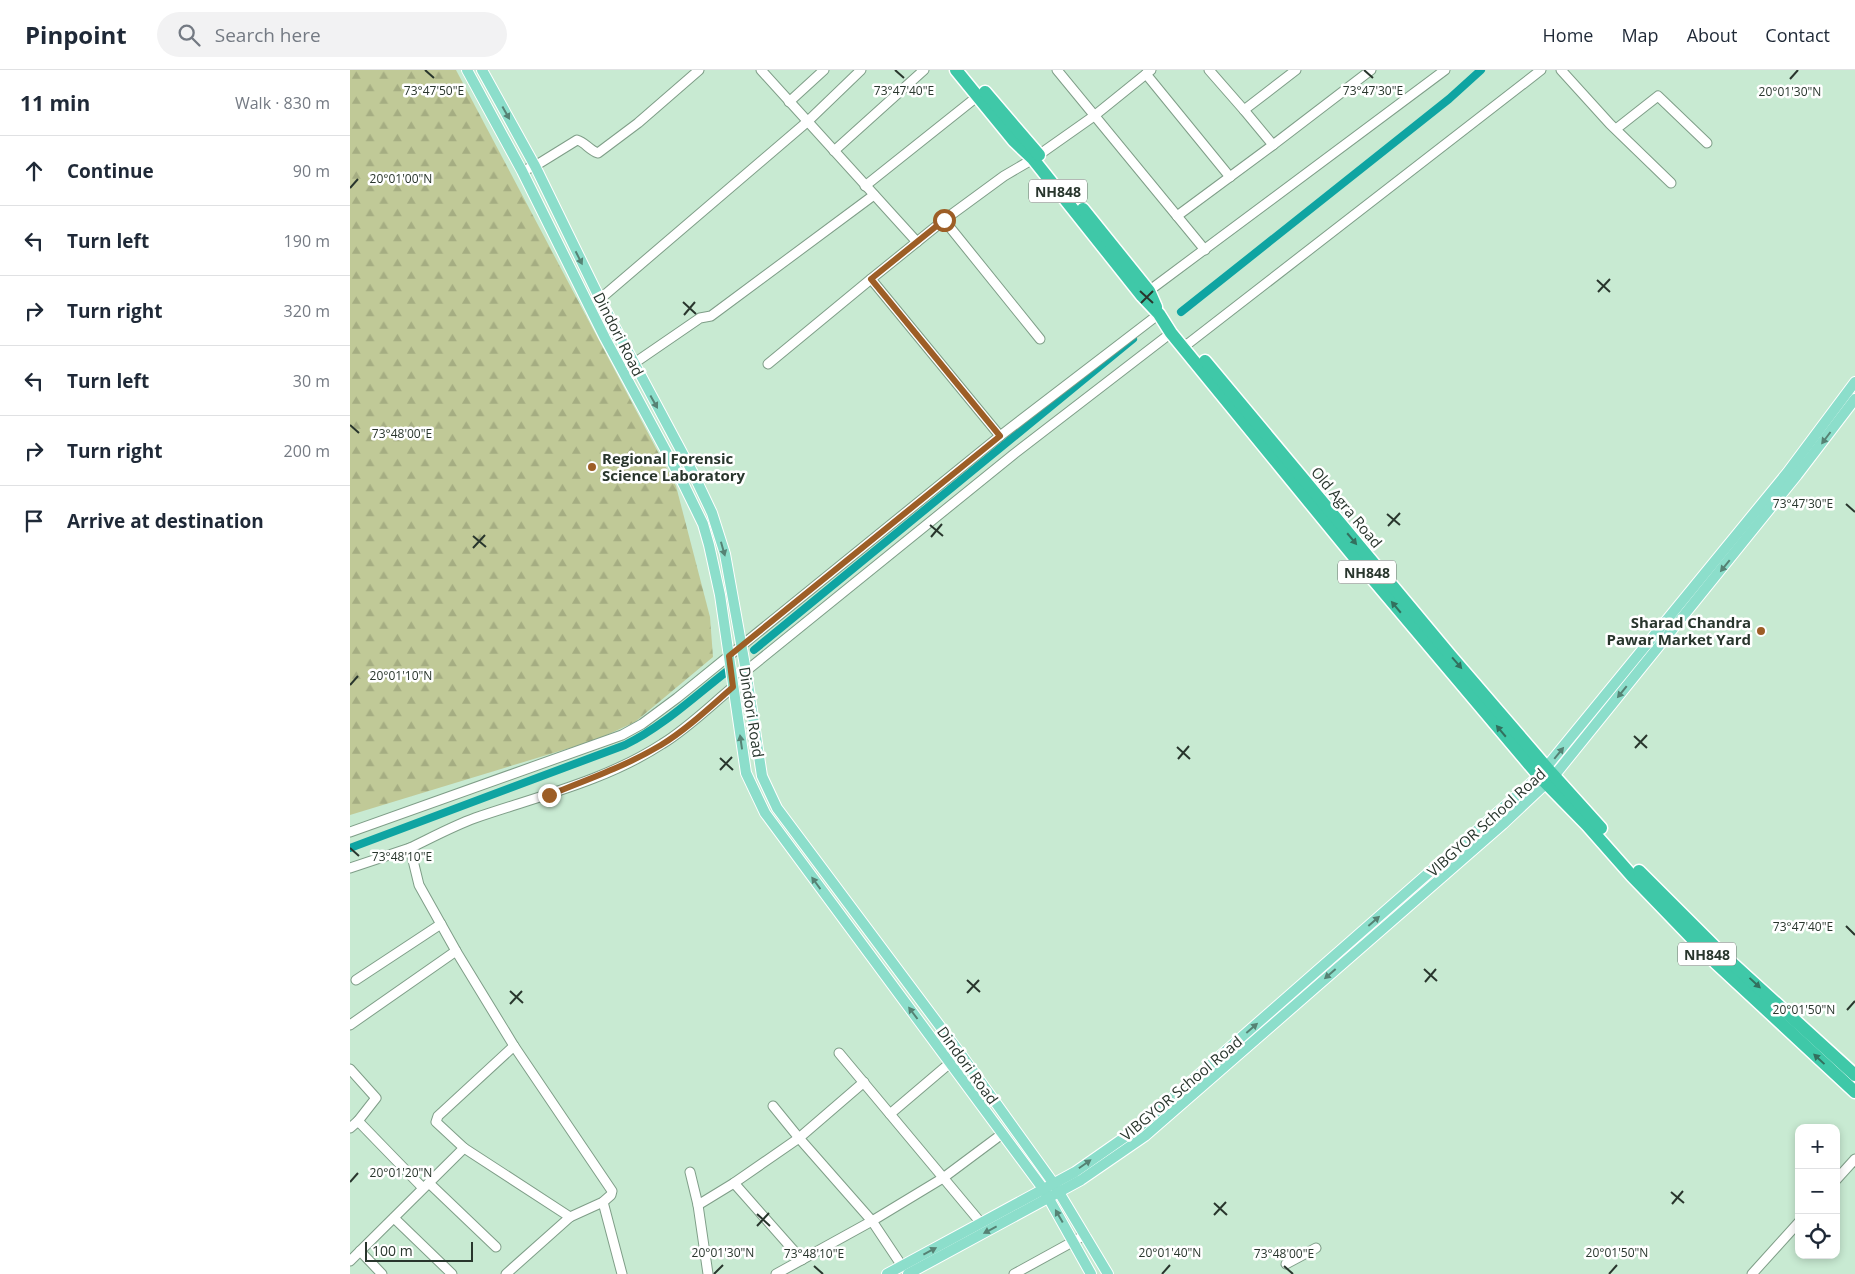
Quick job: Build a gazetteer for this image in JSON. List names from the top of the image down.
{
  "streets": {
    "highway": ["NH848"],
    "main road": ["Dindori Road", "VIBGYOR School Road"]
  },
  "crossings": [
    ["NH848", "VIBGYOR School Road"],
    ["Dindori Road", "VIBGYOR School Road"]
  ],
  "places": ["Regional Forensic Science Laboratory", "Sharad Chandra Pawar Market Yard"],
  "scale_bar": "100 m",
  "page": {
    "header": "Pinpoint",
    "search": "Search here",
    "nav": [
      "Home",
      "Map",
      "About",
      "Contact"
    ],
    "heading": ["11 min", "Walk · 830 m"],
    "list": [
      ["Continue", "90 m"],
      ["Turn left", "190 m"],
      ["Turn right", "320 m"],
      ["Turn left", "30 m"],
      ["Turn right", "200 m"],
      "Arrive at destination"
    ],
    "map_buttons": ["+", "−"],
    "scale": "100 m"
  },
  "coordinates": [
    "73°47'50\"E",
    "73°47'40\"E",
    "73°47'30\"E",
    "20°01'30\"N",
    "20°01'00\"N",
    "73°48'00\"E",
    "20°01'10\"N",
    "73°48'10\"E",
    "20°01'50\"N",
    "20°01'20\"N",
    "20°01'40\"N"
  ]
}
